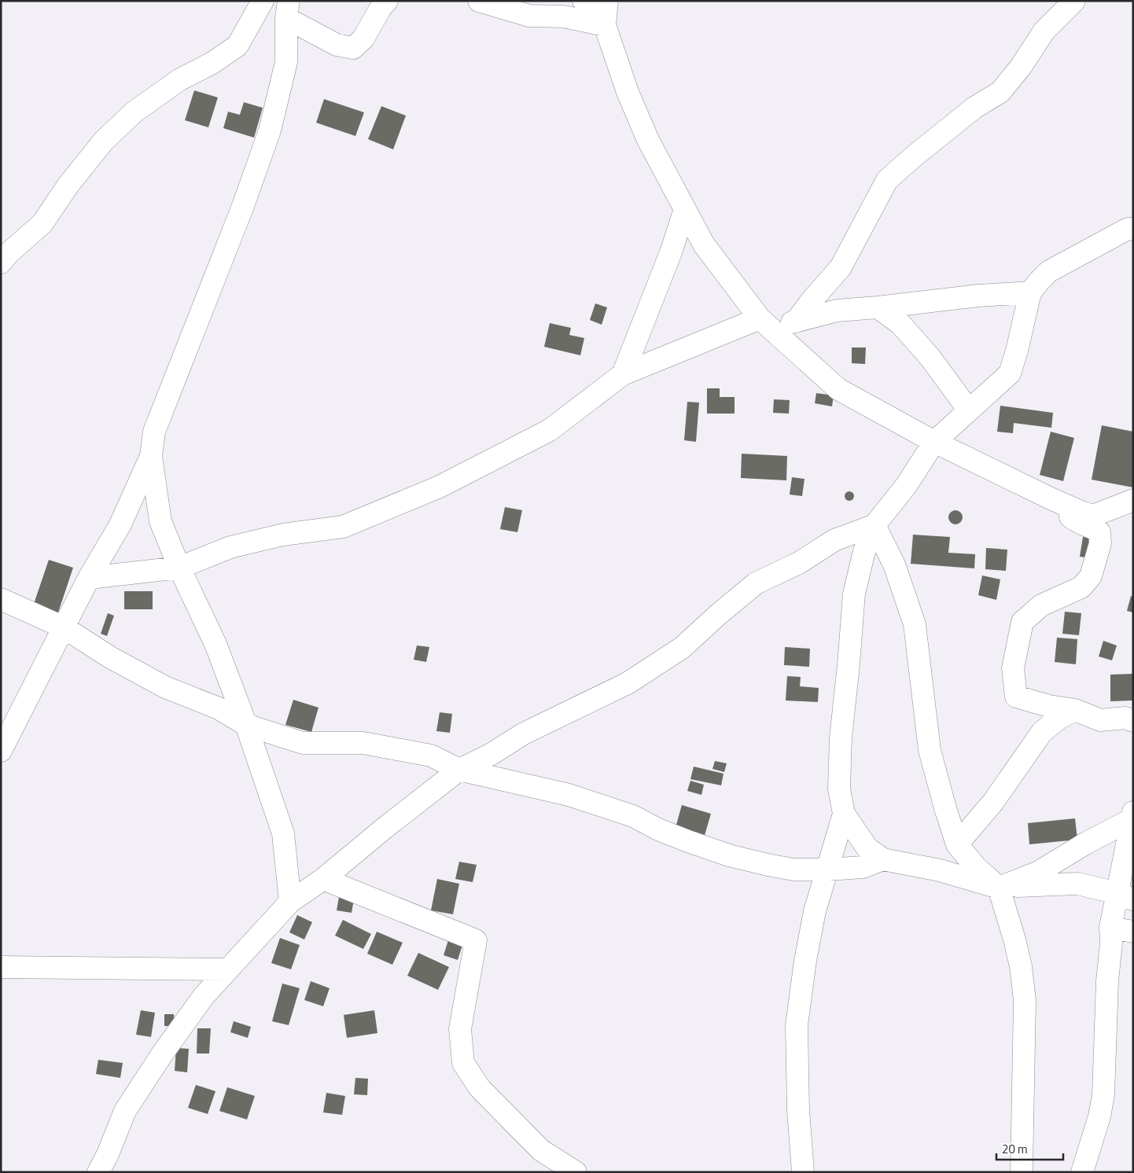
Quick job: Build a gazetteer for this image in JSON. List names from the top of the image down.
{
  "scale_bar": "20 m"
}
